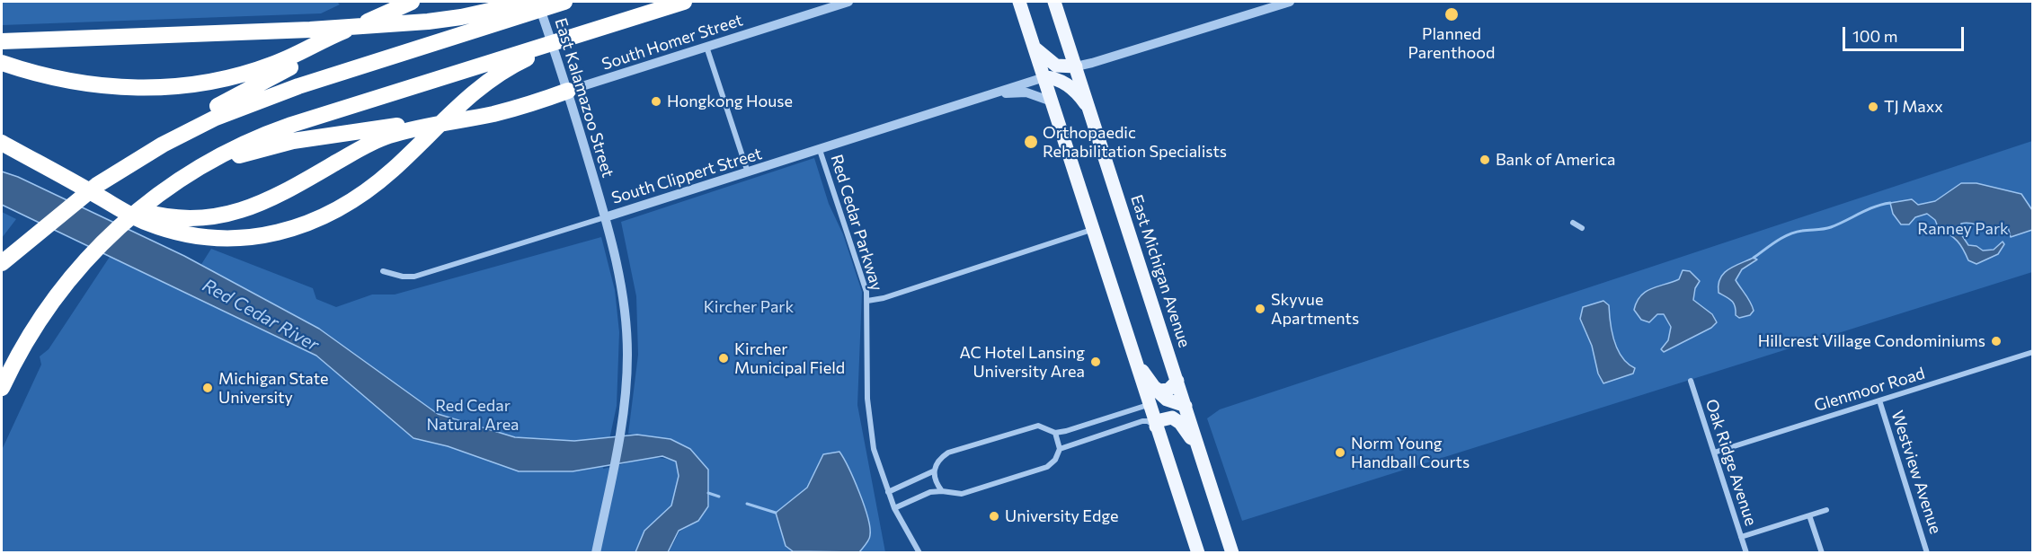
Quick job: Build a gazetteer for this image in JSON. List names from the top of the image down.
{
  "streets": {
    "main road": ["East Michigan Avenue"],
    "street": [
      "South Homer Street",
      "East Kalamazoo Street",
      "South Clippert Street",
      "Red Cedar Parkway",
      "Glenmoor Road",
      "Oak Ridge Avenue",
      "Westview Avenue"
    ]
  },
  "crossings": [
    ["South Homer Street", "East Kalamazoo Street"],
    ["East Kalamazoo Street", "South Clippert Street"],
    ["South Clippert Street", "Red Cedar Parkway"],
    ["Glenmoor Road", "Oak Ridge Avenue"],
    ["Glenmoor Road", "Westview Avenue"]
  ],
  "water": ["Red Cedar River"],
  "parks": ["Ranney Park", "Kircher Park", "Red Cedar Natural Area"],
  "places": [
    "Planned Parenthood",
    "Hongkong House",
    "TJ Maxx",
    "Orthopaedic Rehabilitation Specialists",
    "Bank of America",
    "Skyvue Apartments",
    "Hillcrest Village Condominiums",
    "Kircher Municipal Field",
    "AC Hotel Lansing University Area",
    "Michigan State University",
    "Norm Young Handball Courts",
    "University Edge"
  ],
  "scale_bar": "100 m"
}
